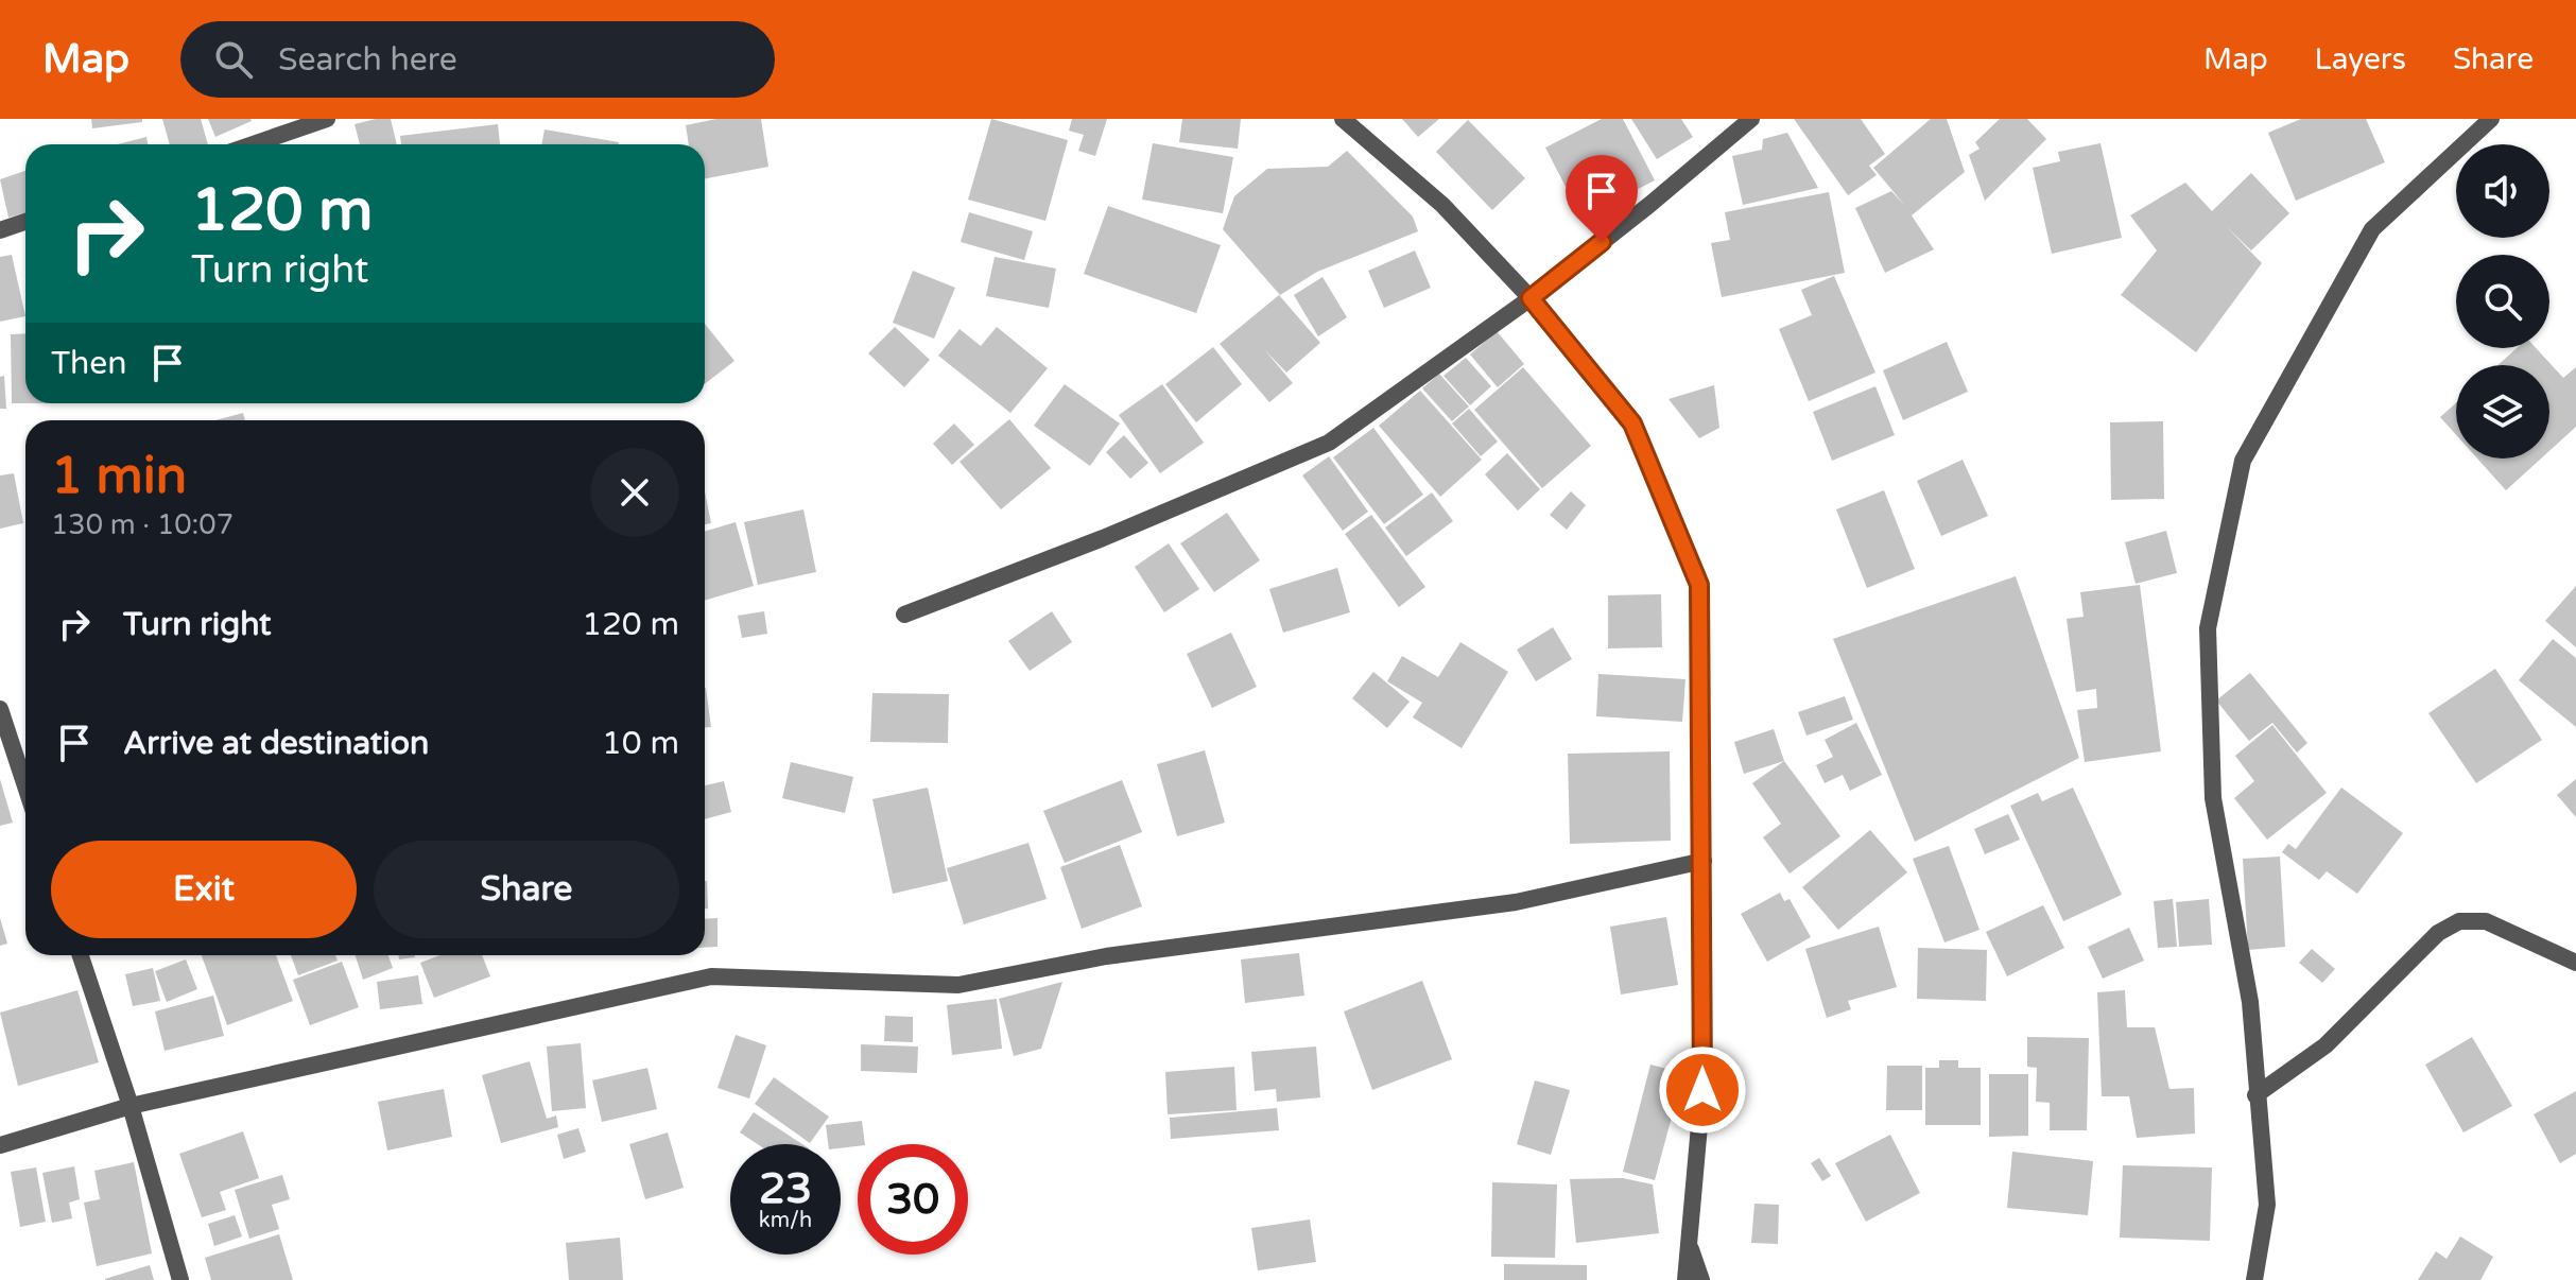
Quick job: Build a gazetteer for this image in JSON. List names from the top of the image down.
{
  "page": {
    "header": "Map",
    "search": "Search here",
    "nav": ["Map", "Layers", "Share"],
    "turn": ["120 m", "Turn right"],
    "then": "Then",
    "heading": ["1 min", "130 m · 10:07"],
    "list": [
      {
        "name": "Turn right",
        "value": "120 m"
      },
      {
        "name": "Arrive at destination",
        "value": "10 m"
      }
    ],
    "buttons": ["Exit", "Share"],
    "speed": "23 km/h",
    "limit": "30"
  }
}
